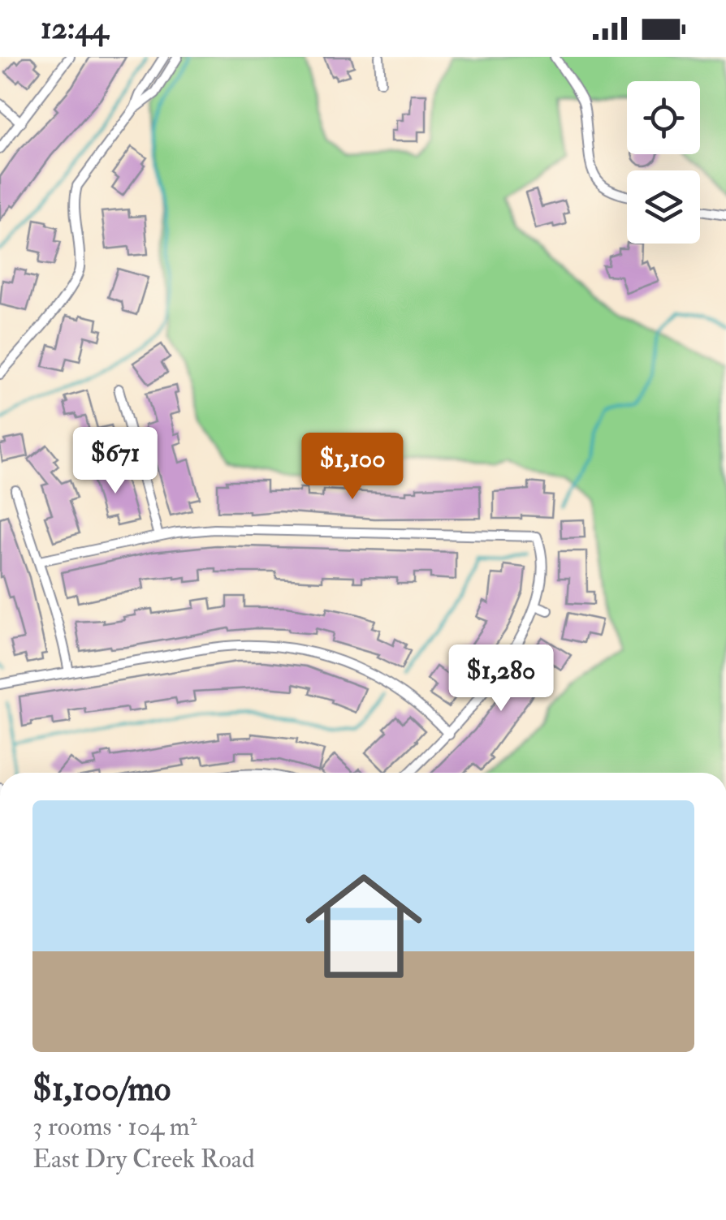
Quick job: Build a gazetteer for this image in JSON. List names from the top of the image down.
{
  "page": {
    "status": "12:44",
    "price": ["$671", "$1,100", "$1,280"],
    "list": [
      {
        "name": "$1,100/mo",
        "note": "3 rooms · 104 m² · East Dry Creek Road"
      }
    ]
  }
}
